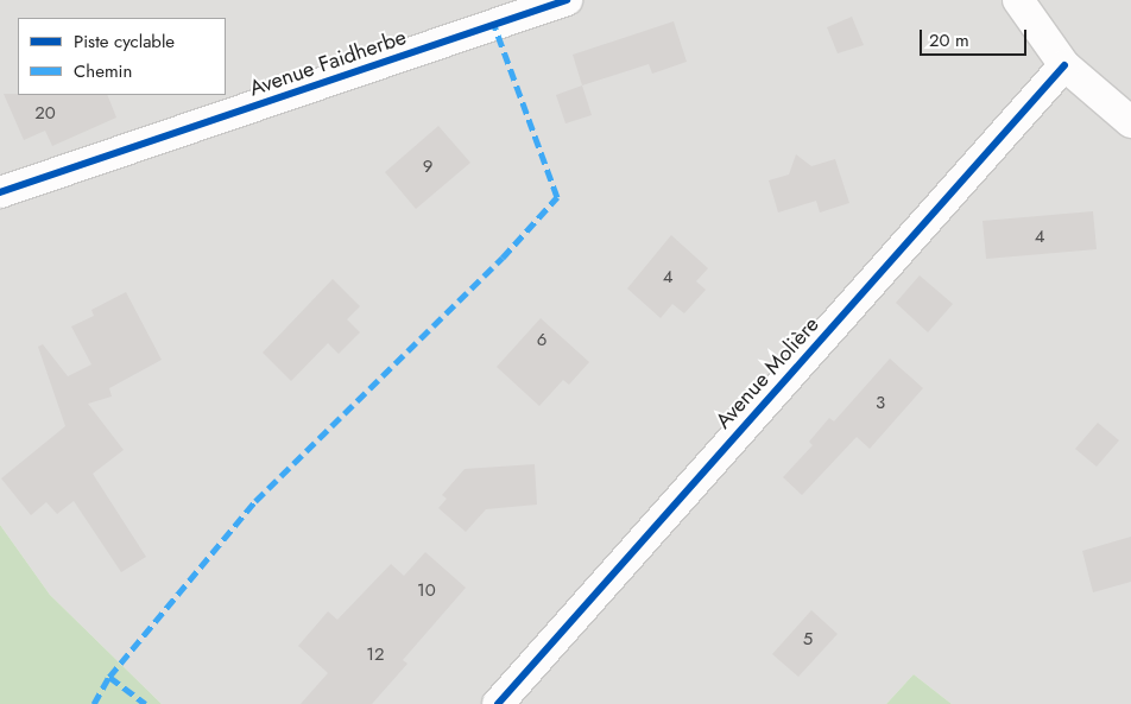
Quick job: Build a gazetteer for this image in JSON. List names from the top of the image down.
{
  "streets": {
    "street": ["Avenue Faidherbe", "Avenue Molière"]
  },
  "house_numbers": [
    "20",
    "9",
    "4",
    "4",
    "6",
    "3",
    "10",
    "5",
    "12"
  ],
  "legend": ["Piste cyclable", "Chemin"],
  "scale_bar": "20 m"
}
